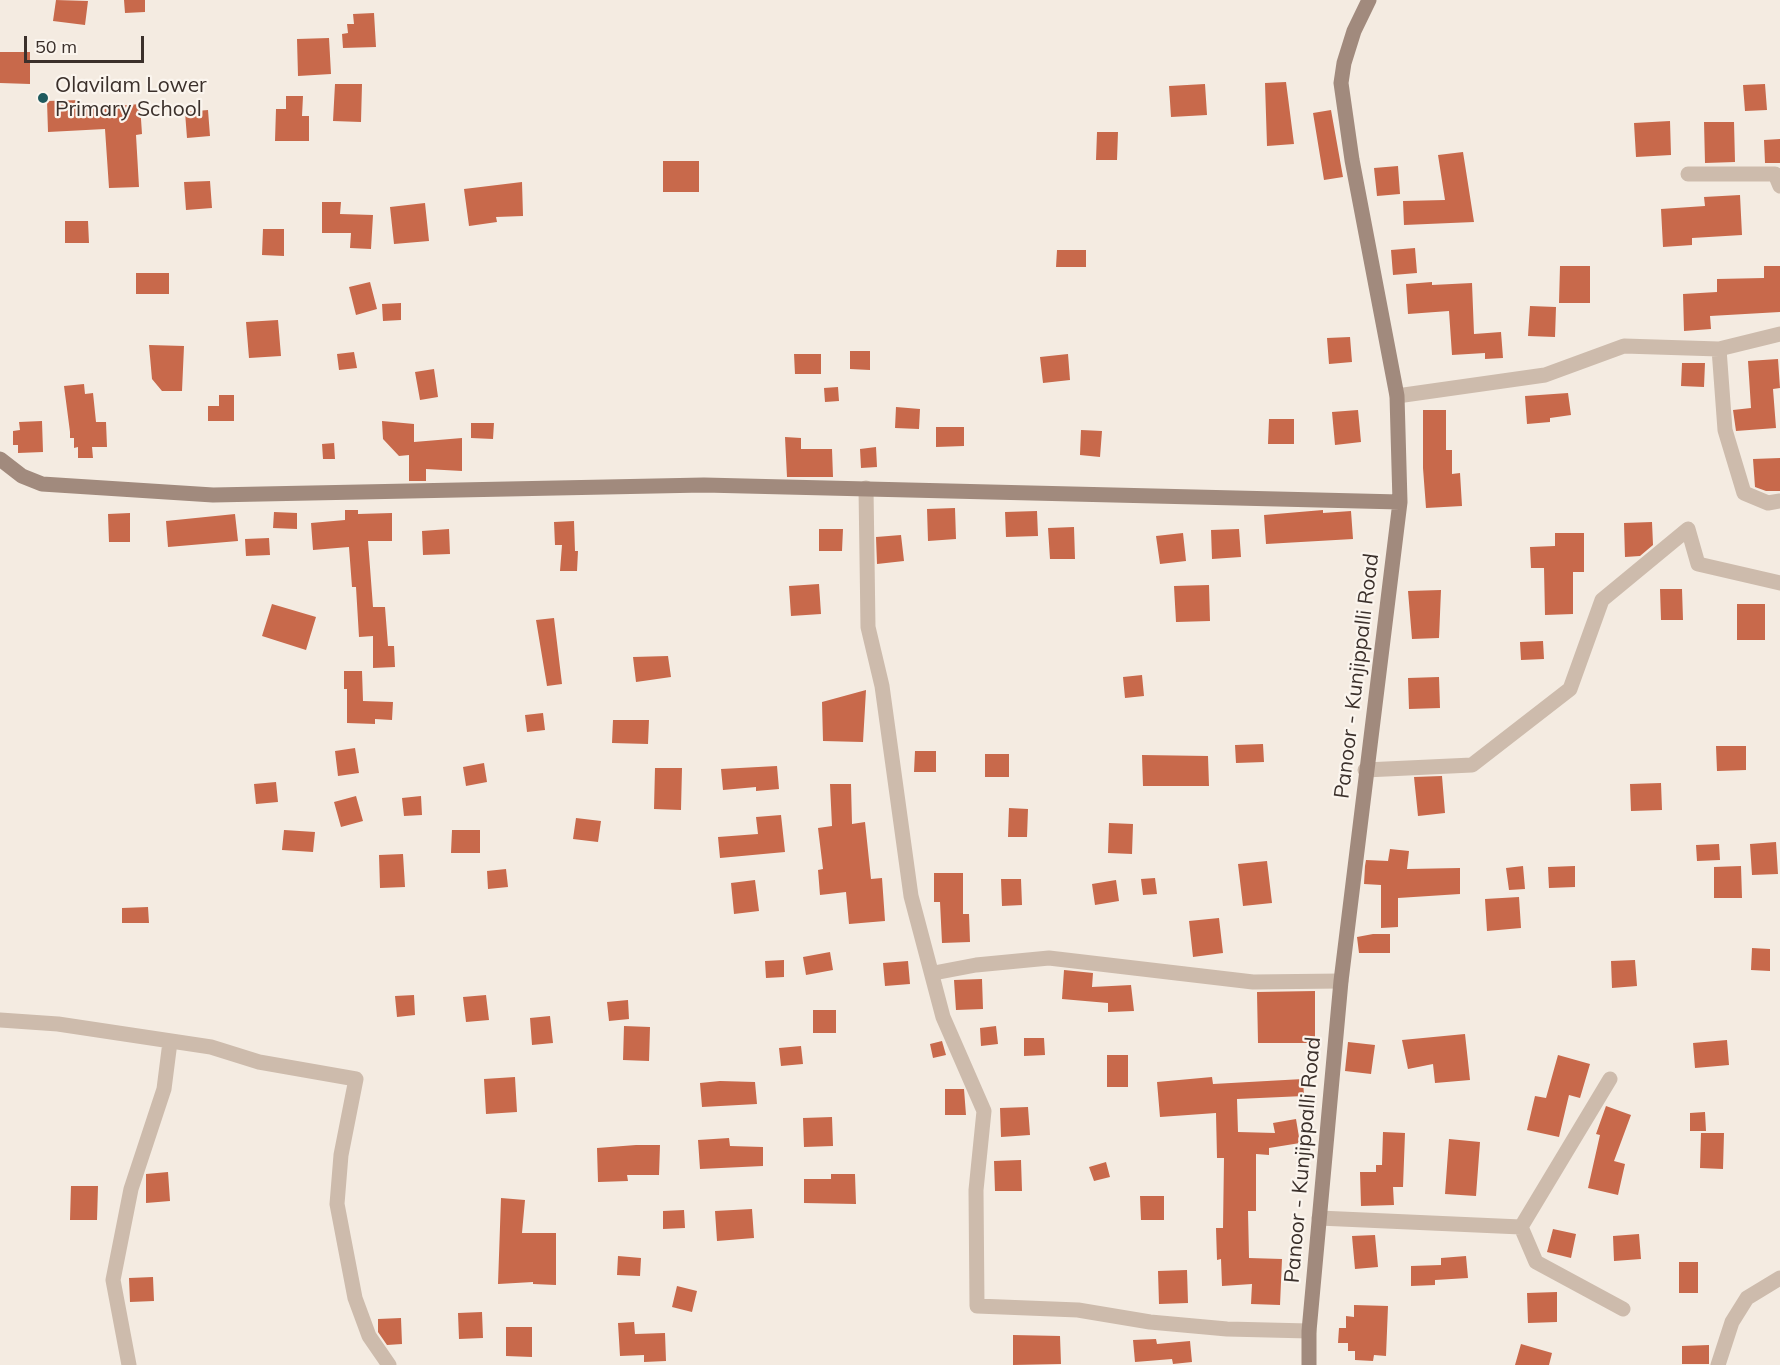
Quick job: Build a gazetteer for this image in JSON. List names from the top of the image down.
{
  "streets": {
    "street": ["Panoor - Kunjippalli Road"]
  },
  "places": ["Olavilam Lower Primary School"],
  "scale_bar": "50 m"
}
